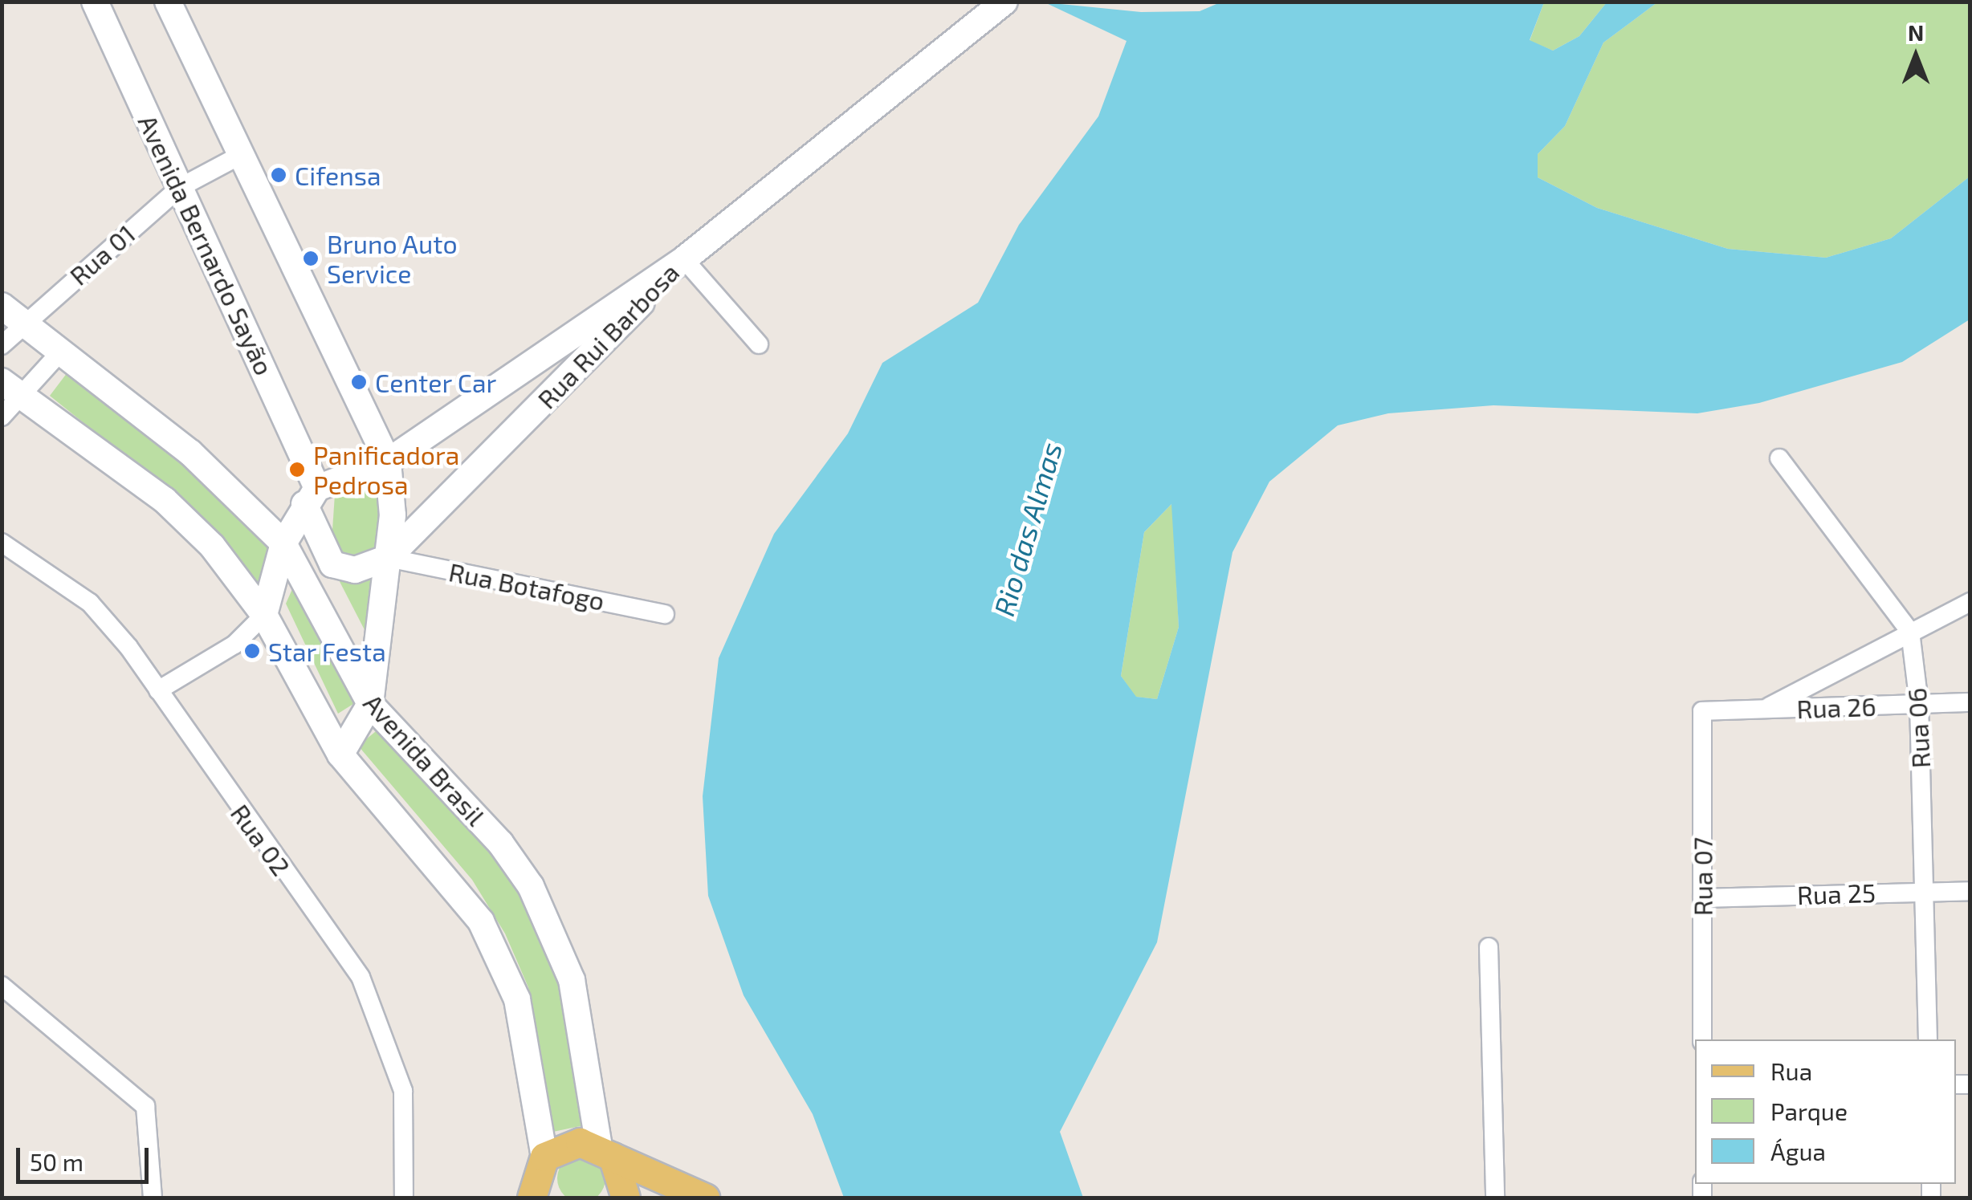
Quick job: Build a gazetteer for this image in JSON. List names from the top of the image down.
{
  "streets": {
    "main road": ["Avenida Bernardo Sayão", "Rua Rui Barbosa", "Avenida Brasil"],
    "street": [
      "Rua 01",
      "Rua Botafogo",
      "Rua 26",
      "Rua 06",
      "Rua 02",
      "Rua 07",
      "Rua 25"
    ]
  },
  "crossings": [
    ["Avenida Bernardo Sayão", "Rua 01"],
    ["Avenida Bernardo Sayão", "Rua Rui Barbosa"],
    ["Avenida Bernardo Sayão", "Rua Botafogo"],
    ["Rua 01", "Avenida Brasil"],
    ["Rua Rui Barbosa", "Rua Botafogo"],
    ["Rua 26", "Rua 06"],
    ["Rua 26", "Rua 07"],
    ["Rua 06", "Rua 25"],
    ["Rua 07", "Rua 25"]
  ],
  "water": ["Rio das Almas"],
  "places": [
    "Cifensa",
    "Bruno Auto Service",
    "Center Car",
    "Panificadora Pedrosa",
    "Star Festa"
  ],
  "legend": ["Rua", "Parque", "Água"],
  "scale_bar": "50 m",
  "north": "top"
}
